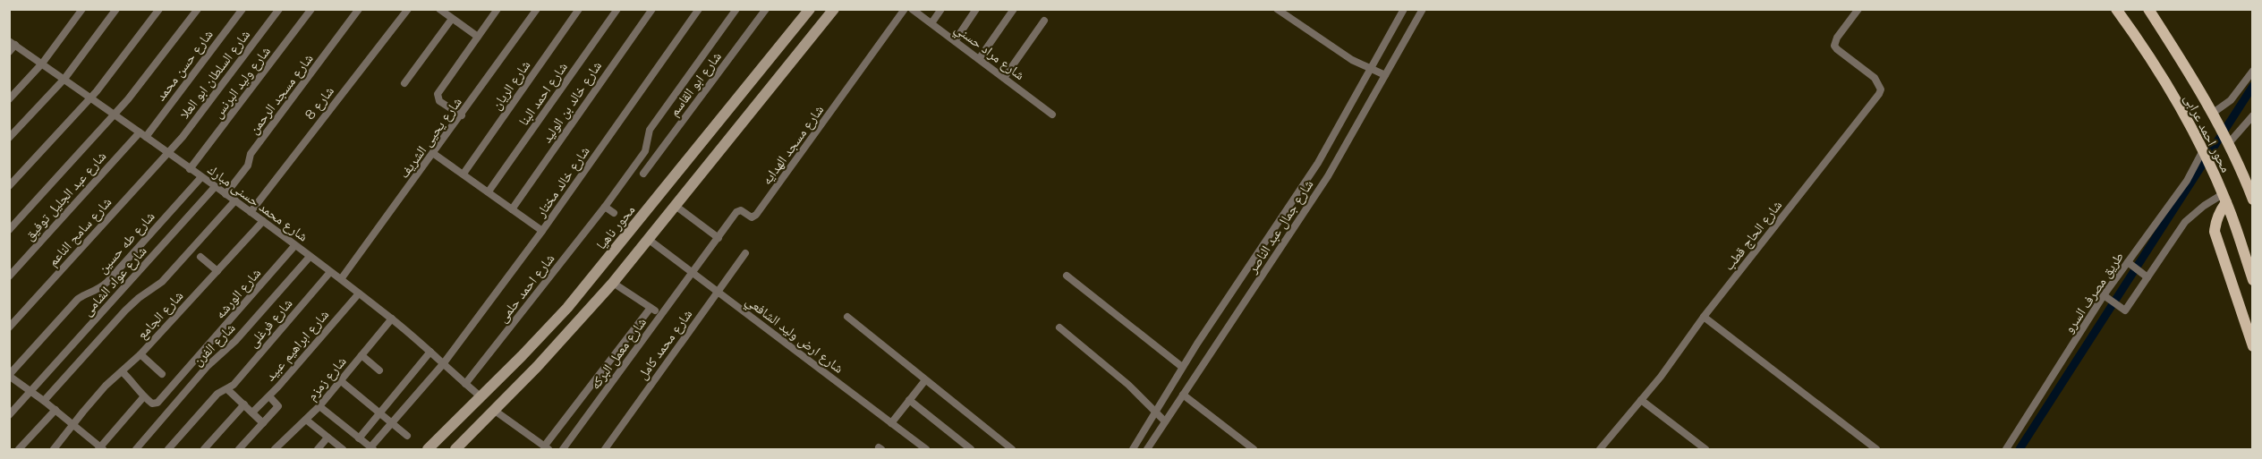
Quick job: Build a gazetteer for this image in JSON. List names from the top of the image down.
{
  "streets": {
    "main road": ["محور احمد عرابى", "محور ناهيا"],
    "street": [
      "شارع مراد حسني",
      "شارع حسن محمد",
      "شارع السلطان ابو العلا",
      "شارع وليد البرنس",
      "شارع ابو القاسم",
      "شارع الريان",
      "شارع مسجد الرحمن",
      "شارع احمد البنا",
      "شارع خالد بن الوليد",
      "شارع 8",
      "شارع يحيى الشريف",
      "شارع مسجد الهدايه",
      "شارع خالد مختار",
      "شارع عبد الجليل توفيق",
      "شارع محمد حسنى مبارك",
      "شارع جمال عبد الناصر",
      "شارع سامح الناعم",
      "شارع الحاج قطب",
      "شارع طه حسين",
      "شارع عواد الشامى",
      "شارع احمد حلمى",
      "طريق مصرف السرو",
      "شارع الورشه",
      "شارع الجامع",
      "شارع فرغلى",
      "شارع ارض وليد الشافعي",
      "شارع الفرن",
      "شارع محمد كامل",
      "شارع ابراهيم عبيد",
      "شارع معمل البركه",
      "شارع زمزم"
    ]
  },
  "crossings": [
    ["شارع حسن محمد", "شارع عبد الجليل توفيق"],
    ["شارع حسن محمد", "شارع محمد حسنى مبارك"],
    ["شارع السلطان ابو العلا", "شارع محمد حسنى مبارك"],
    ["شارع السلطان ابو العلا", "شارع سامح الناعم"],
    ["شارع وليد البرنس", "شارع محمد حسنى مبارك"],
    ["شارع مسجد الرحمن", "شارع محمد حسنى مبارك"],
    ["شارع 8", "شارع محمد حسنى مبارك"],
    ["محور احمد عرابى", "طريق مصرف السرو"],
    ["شارع يحيى الشريف", "شارع محمد حسنى مبارك"],
    ["شارع مسجد الهدايه", "شارع ارض وليد الشافعي"],
    ["شارع مسجد الهدايه", "شارع معمل البركه"],
    ["شارع خالد مختار", "شارع محمد حسنى مبارك"],
    ["شارع عبد الجليل توفيق", "شارع محمد حسنى مبارك"],
    ["شارع محمد حسنى مبارك", "محور ناهيا"],
    ["شارع محمد حسنى مبارك", "شارع سامح الناعم"],
    ["شارع محمد حسنى مبارك", "شارع طه حسين"],
    ["شارع محمد حسنى مبارك", "شارع عواد الشامى"],
    ["شارع محمد حسنى مبارك", "شارع احمد حلمى"],
    ["شارع محمد حسنى مبارك", "شارع الورشه"],
    ["شارع محمد حسنى مبارك", "شارع الجامع"],
    ["شارع محمد حسنى مبارك", "شارع فرغلى"],
    ["شارع محمد حسنى مبارك", "شارع الفرن"],
    ["شارع محمد حسنى مبارك", "شارع ابراهيم عبيد"],
    ["شارع محمد حسنى مبارك", "شارع زمزم"],
    ["شارع ارض وليد الشافعي", "شارع محمد كامل"],
    ["شارع ارض وليد الشافعي", "شارع معمل البركه"]
  ]
}
